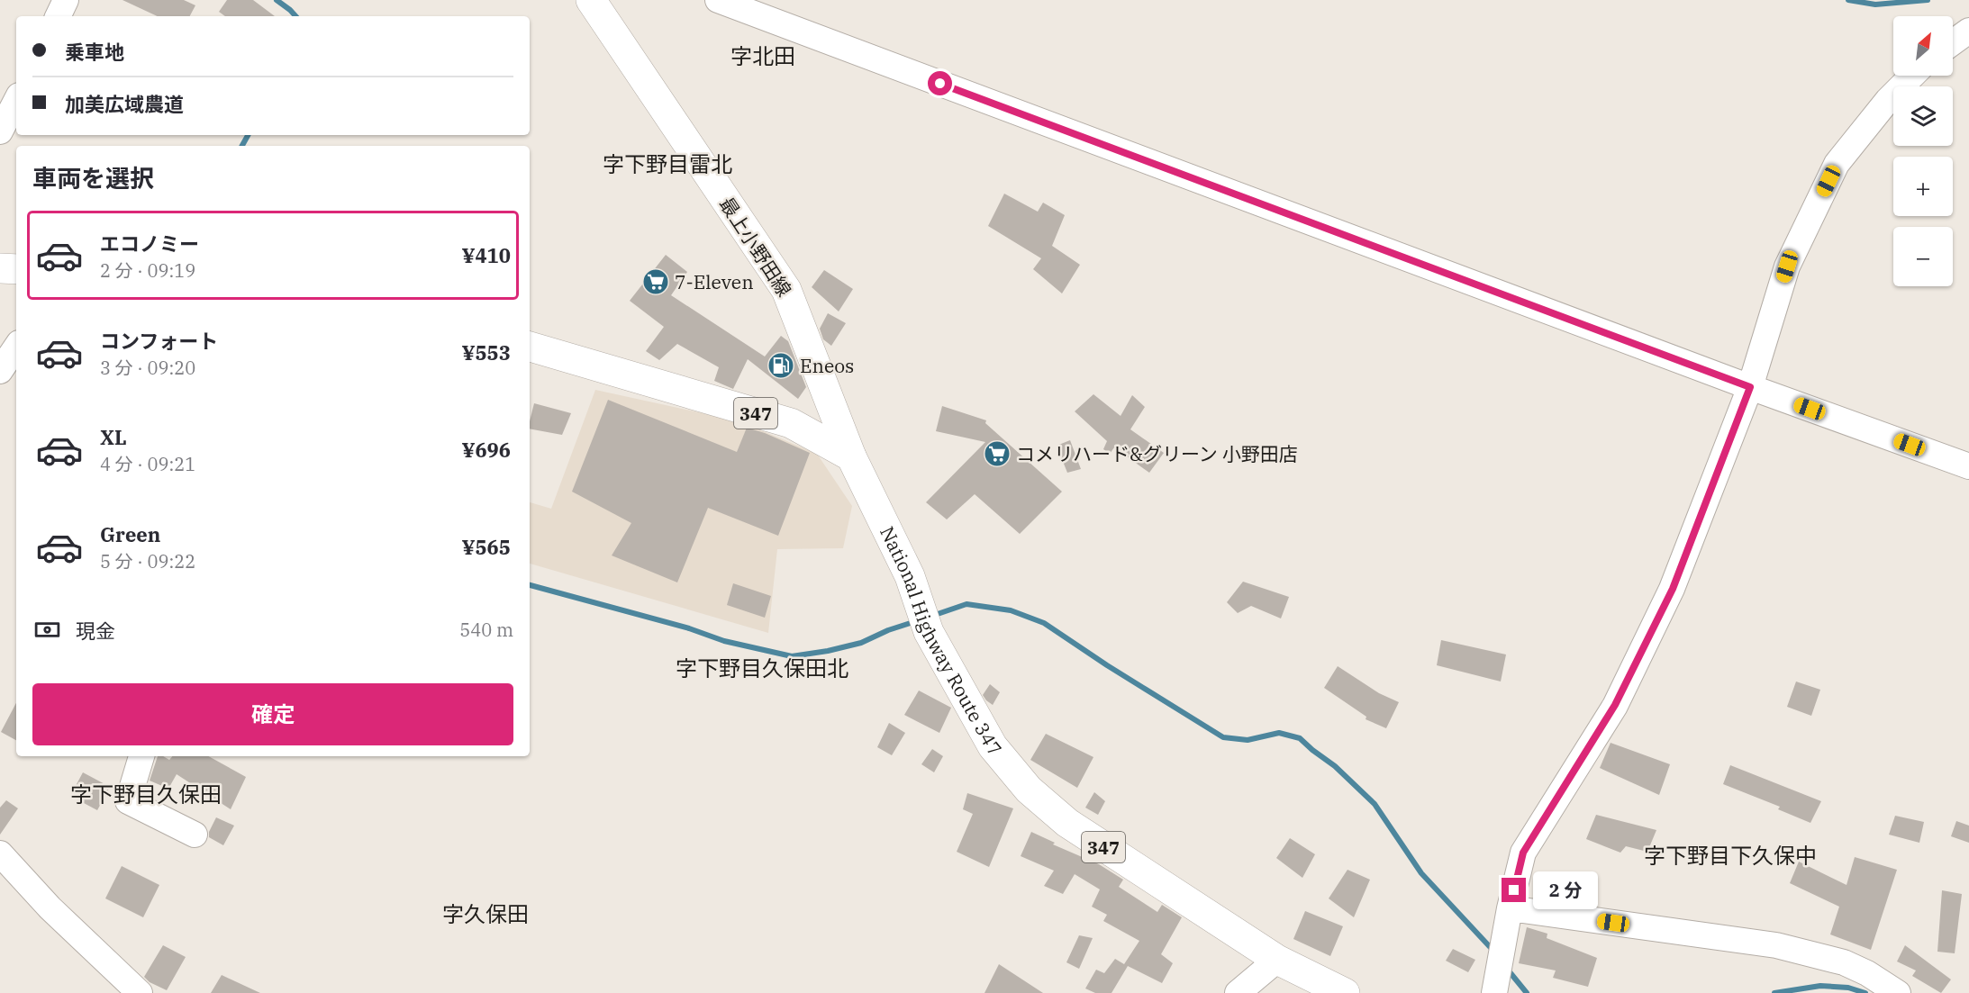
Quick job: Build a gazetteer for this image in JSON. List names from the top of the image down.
{
  "streets": {
    "main road": ["最上小野田線", "347", "National Highway Route 347"]
  },
  "crossings": [
    ["最上小野田線", "347"],
    ["最上小野田線", "National Highway Route 347"],
    ["347", "National Highway Route 347"]
  ],
  "districts": [
    "字北田",
    "字下野目雷北",
    "字下野目久保田北",
    "字下野目久保田",
    "字下野目下久保中",
    "字久保田"
  ],
  "places": {
    "supermarket": ["7-Eleven", "コメリハード&グリーン 小野田店"],
    "fuel station": ["Eneos"]
  },
  "north": "top right",
  "page": {
    "map_buttons": ["+", "−"],
    "banner": ["乗車地", "加美広域農道"],
    "heading": "車両を選択",
    "list": [
      {
        "name": "エコノミー",
        "note": "2 分 · 09:19",
        "value": "¥410"
      },
      {
        "name": "コンフォート",
        "note": "3 分 · 09:20",
        "value": "¥553"
      },
      {
        "name": "XL",
        "note": "4 分 · 09:21",
        "value": "¥696"
      },
      {
        "name": "Green",
        "note": "5 分 · 09:22",
        "value": "¥565"
      }
    ],
    "pay": ["現金", "540 m"],
    "buttons": "確定",
    "bubble": "2 分"
  }
}
